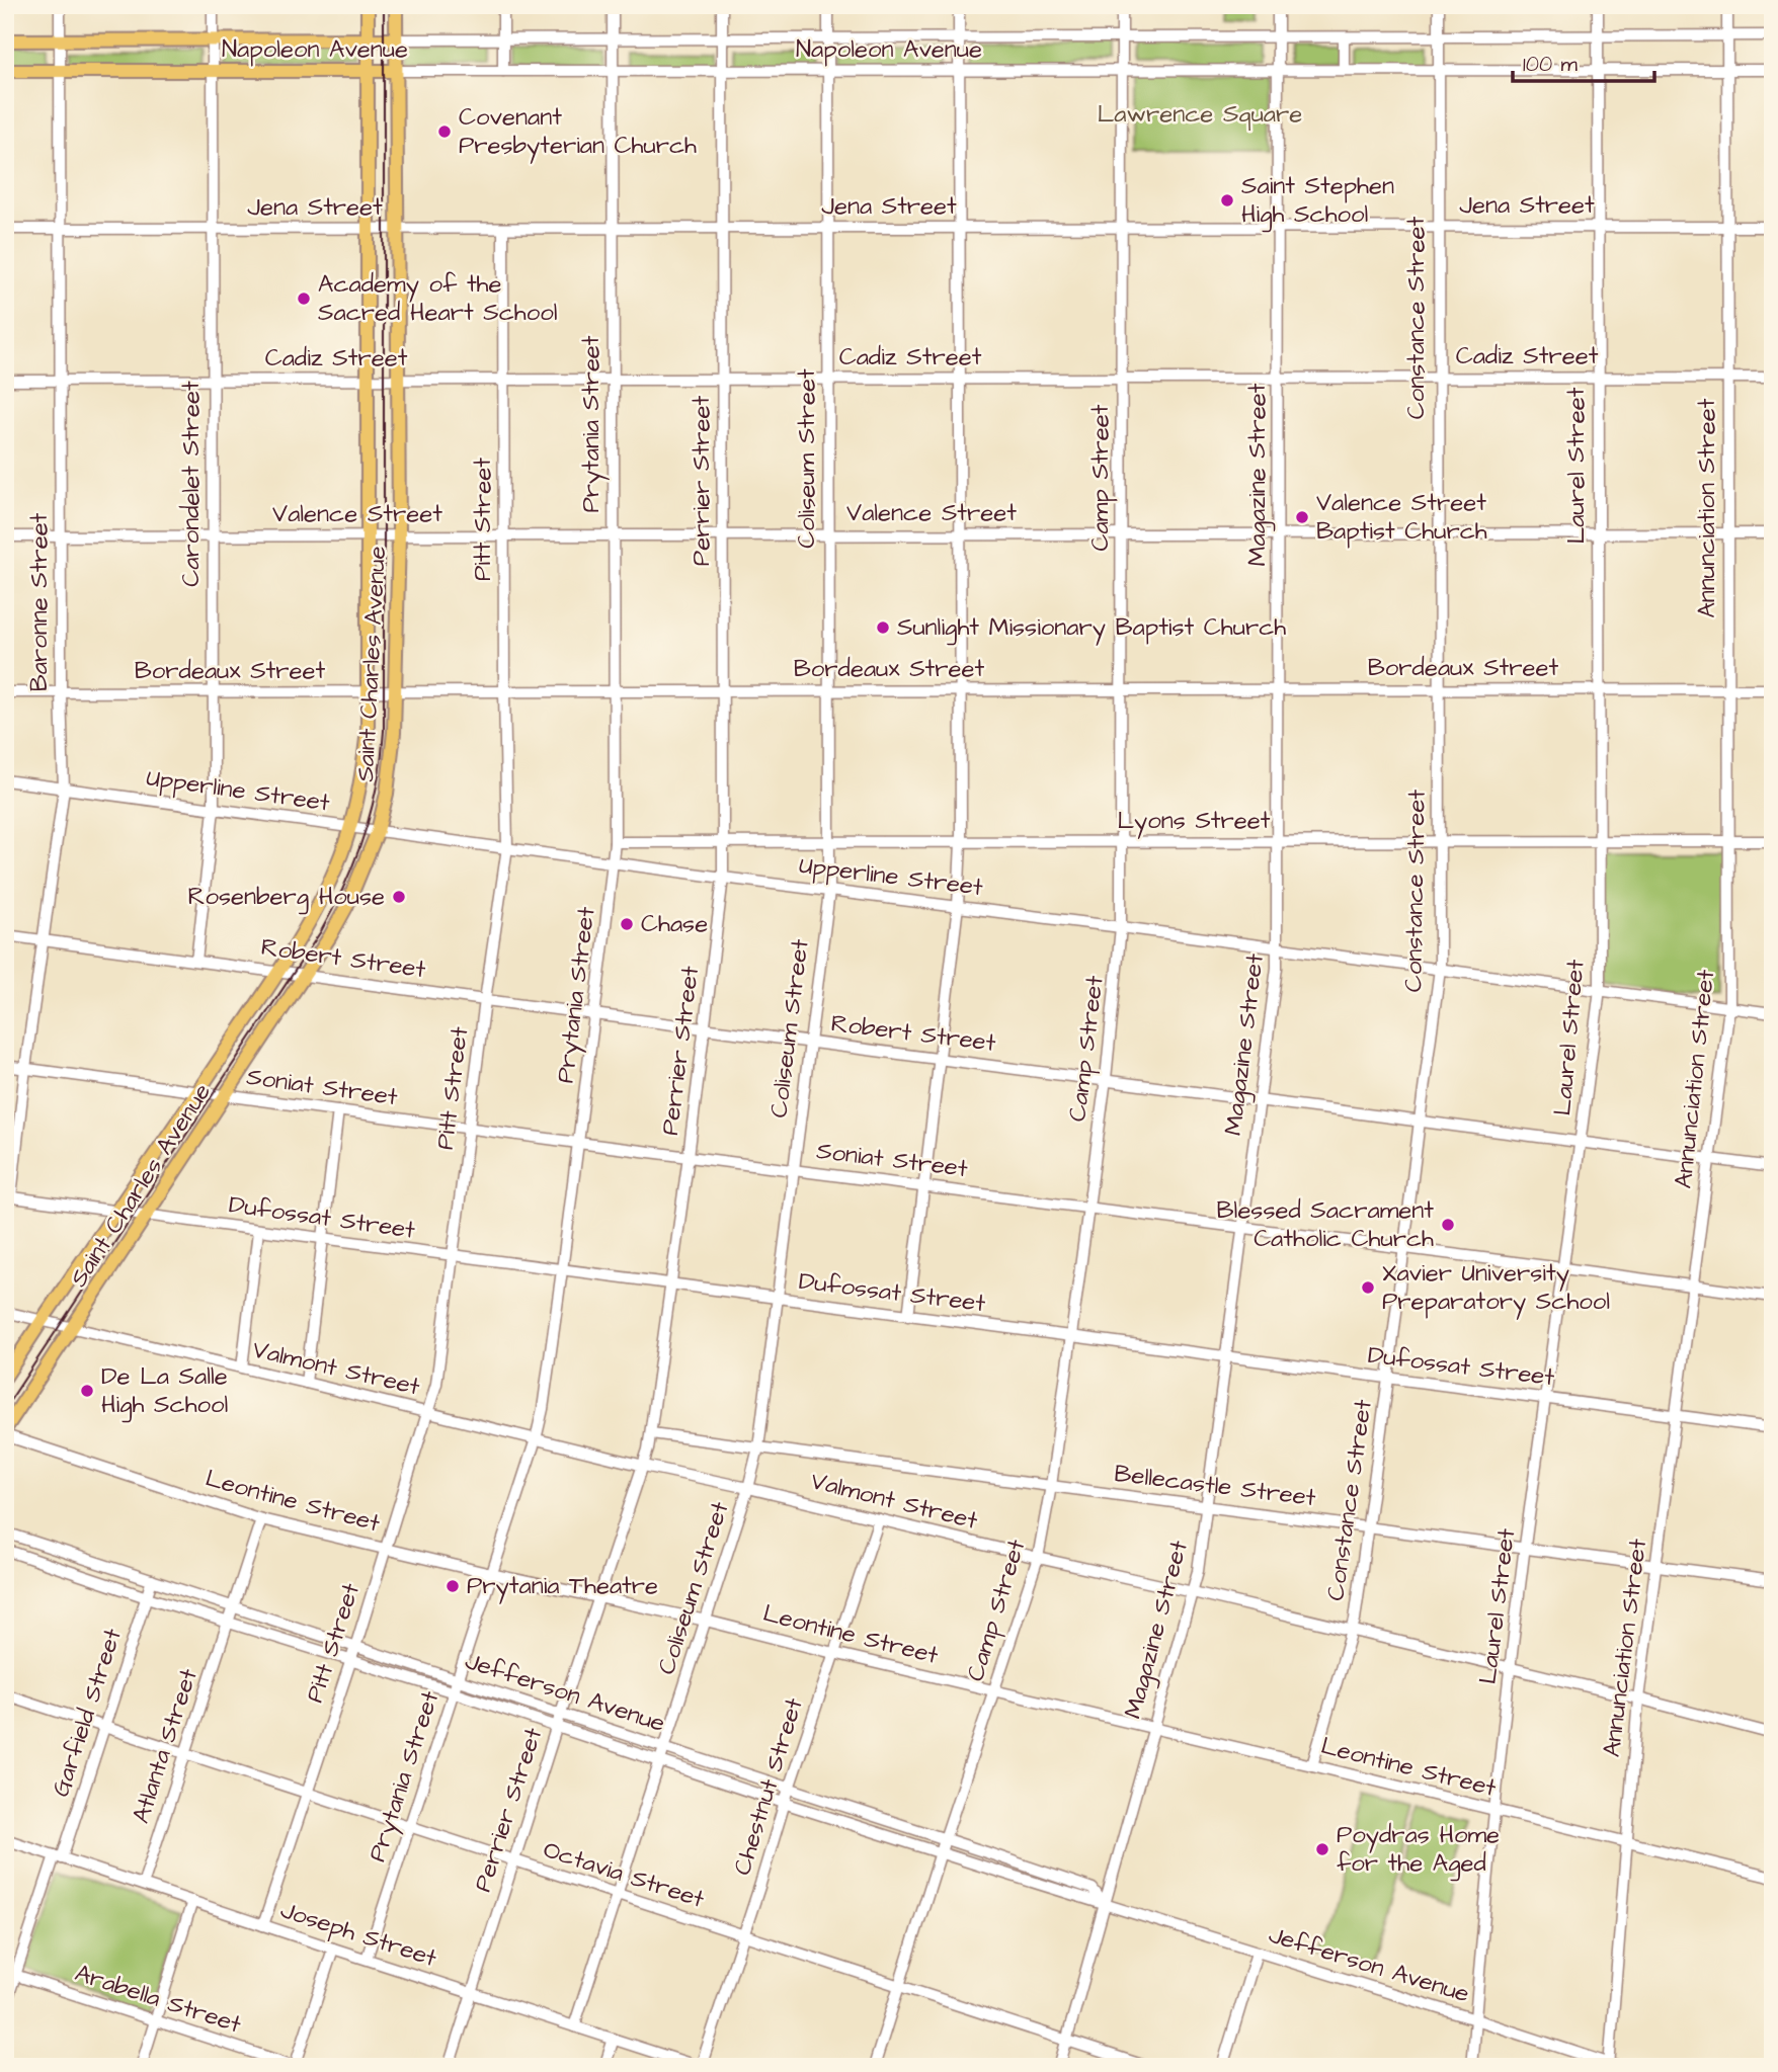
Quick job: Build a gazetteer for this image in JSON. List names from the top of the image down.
{
  "streets": {
    "main road": ["Napoleon Avenue", "Saint Charles Avenue"],
    "street": [
      "Jena Street",
      "Constance Street",
      "Cadiz Street",
      "Prytania Street",
      "Coliseum Street",
      "Laurel Street",
      "Magazine Street",
      "Camp Street",
      "Perrier Street",
      "Carondelet Street",
      "Annunciation Street",
      "Valence Street",
      "Pitt Street",
      "Baronne Street",
      "Bordeaux Street",
      "Upperline Street",
      "Lyons Street",
      "Robert Street",
      "Soniat Street",
      "Dufossat Street",
      "Valmont Street",
      "Bellecastle Street",
      "Leontine Street",
      "Jefferson Avenue",
      "Garfield Street",
      "Atlanta Street",
      "Chestnut Street",
      "Octavia Street",
      "Joseph Street",
      "Arabella Street"
    ]
  },
  "crossings": [
    ["Napoleon Avenue", "Constance Street"],
    ["Napoleon Avenue", "Prytania Street"],
    ["Napoleon Avenue", "Coliseum Street"],
    ["Napoleon Avenue", "Laurel Street"],
    ["Napoleon Avenue", "Magazine Street"],
    ["Napoleon Avenue", "Camp Street"],
    ["Napoleon Avenue", "Perrier Street"],
    ["Napoleon Avenue", "Carondelet Street"],
    ["Napoleon Avenue", "Annunciation Street"],
    ["Napoleon Avenue", "Baronne Street"],
    ["Napoleon Avenue", "Saint Charles Avenue"],
    ["Jena Street", "Constance Street"],
    ["Jena Street", "Prytania Street"],
    ["Jena Street", "Coliseum Street"],
    ["Jena Street", "Laurel Street"],
    ["Jena Street", "Magazine Street"],
    ["Jena Street", "Camp Street"],
    ["Jena Street", "Perrier Street"],
    ["Jena Street", "Carondelet Street"],
    ["Jena Street", "Annunciation Street"],
    ["Jena Street", "Pitt Street"],
    ["Jena Street", "Baronne Street"],
    ["Jena Street", "Saint Charles Avenue"],
    ["Constance Street", "Cadiz Street"],
    ["Constance Street", "Valence Street"],
    ["Constance Street", "Bordeaux Street"],
    ["Constance Street", "Upperline Street"],
    ["Constance Street", "Lyons Street"],
    ["Constance Street", "Robert Street"],
    ["Constance Street", "Soniat Street"],
    ["Constance Street", "Dufossat Street"],
    ["Constance Street", "Valmont Street"],
    ["Constance Street", "Bellecastle Street"],
    ["Constance Street", "Leontine Street"],
    ["Cadiz Street", "Prytania Street"],
    ["Cadiz Street", "Coliseum Street"],
    ["Cadiz Street", "Laurel Street"],
    ["Cadiz Street", "Magazine Street"],
    ["Cadiz Street", "Camp Street"],
    ["Cadiz Street", "Perrier Street"],
    ["Cadiz Street", "Carondelet Street"],
    ["Cadiz Street", "Annunciation Street"],
    ["Cadiz Street", "Pitt Street"],
    ["Cadiz Street", "Baronne Street"],
    ["Cadiz Street", "Saint Charles Avenue"],
    ["Prytania Street", "Valence Street"],
    ["Prytania Street", "Bordeaux Street"],
    ["Prytania Street", "Upperline Street"],
    ["Prytania Street", "Lyons Street"],
    ["Prytania Street", "Robert Street"],
    ["Prytania Street", "Soniat Street"],
    ["Prytania Street", "Dufossat Street"],
    ["Prytania Street", "Valmont Street"],
    ["Prytania Street", "Leontine Street"],
    ["Prytania Street", "Jefferson Avenue"],
    ["Prytania Street", "Octavia Street"],
    ["Prytania Street", "Joseph Street"],
    ["Coliseum Street", "Valence Street"],
    ["Coliseum Street", "Bordeaux Street"],
    ["Coliseum Street", "Upperline Street"],
    ["Coliseum Street", "Lyons Street"],
    ["Coliseum Street", "Robert Street"],
    ["Coliseum Street", "Soniat Street"],
    ["Coliseum Street", "Dufossat Street"],
    ["Coliseum Street", "Valmont Street"],
    ["Coliseum Street", "Bellecastle Street"],
    ["Coliseum Street", "Leontine Street"],
    ["Coliseum Street", "Jefferson Avenue"],
    ["Coliseum Street", "Octavia Street"],
    ["Coliseum Street", "Joseph Street"],
    ["Laurel Street", "Valence Street"],
    ["Laurel Street", "Bordeaux Street"],
    ["Laurel Street", "Upperline Street"],
    ["Laurel Street", "Lyons Street"],
    ["Laurel Street", "Robert Street"],
    ["Laurel Street", "Soniat Street"],
    ["Laurel Street", "Dufossat Street"],
    ["Laurel Street", "Valmont Street"],
    ["Laurel Street", "Bellecastle Street"],
    ["Laurel Street", "Leontine Street"],
    ["Laurel Street", "Jefferson Avenue"],
    ["Magazine Street", "Valence Street"],
    ["Magazine Street", "Bordeaux Street"],
    ["Magazine Street", "Upperline Street"],
    ["Magazine Street", "Lyons Street"],
    ["Magazine Street", "Robert Street"],
    ["Magazine Street", "Soniat Street"],
    ["Magazine Street", "Dufossat Street"],
    ["Magazine Street", "Valmont Street"],
    ["Magazine Street", "Bellecastle Street"],
    ["Magazine Street", "Leontine Street"],
    ["Magazine Street", "Jefferson Avenue"],
    ["Magazine Street", "Octavia Street"],
    ["Camp Street", "Valence Street"],
    ["Camp Street", "Bordeaux Street"],
    ["Camp Street", "Upperline Street"],
    ["Camp Street", "Lyons Street"],
    ["Camp Street", "Robert Street"],
    ["Camp Street", "Soniat Street"],
    ["Camp Street", "Dufossat Street"],
    ["Camp Street", "Valmont Street"],
    ["Camp Street", "Bellecastle Street"],
    ["Camp Street", "Leontine Street"],
    ["Camp Street", "Jefferson Avenue"],
    ["Camp Street", "Octavia Street"],
    ["Perrier Street", "Valence Street"],
    ["Perrier Street", "Bordeaux Street"],
    ["Perrier Street", "Upperline Street"],
    ["Perrier Street", "Lyons Street"],
    ["Perrier Street", "Robert Street"],
    ["Perrier Street", "Soniat Street"],
    ["Perrier Street", "Dufossat Street"],
    ["Perrier Street", "Valmont Street"],
    ["Perrier Street", "Bellecastle Street"],
    ["Perrier Street", "Leontine Street"],
    ["Perrier Street", "Jefferson Avenue"],
    ["Perrier Street", "Octavia Street"],
    ["Perrier Street", "Joseph Street"],
    ["Carondelet Street", "Valence Street"],
    ["Carondelet Street", "Bordeaux Street"],
    ["Carondelet Street", "Upperline Street"],
    ["Carondelet Street", "Robert Street"],
    ["Annunciation Street", "Valence Street"],
    ["Annunciation Street", "Bordeaux Street"],
    ["Annunciation Street", "Upperline Street"],
    ["Annunciation Street", "Lyons Street"],
    ["Annunciation Street", "Robert Street"],
    ["Annunciation Street", "Soniat Street"],
    ["Annunciation Street", "Dufossat Street"],
    ["Annunciation Street", "Valmont Street"],
    ["Annunciation Street", "Bellecastle Street"],
    ["Annunciation Street", "Leontine Street"],
    ["Annunciation Street", "Jefferson Avenue"],
    ["Valence Street", "Pitt Street"],
    ["Valence Street", "Baronne Street"],
    ["Valence Street", "Saint Charles Avenue"],
    ["Pitt Street", "Bordeaux Street"],
    ["Pitt Street", "Upperline Street"],
    ["Pitt Street", "Robert Street"],
    ["Pitt Street", "Soniat Street"],
    ["Pitt Street", "Dufossat Street"],
    ["Pitt Street", "Valmont Street"],
    ["Pitt Street", "Leontine Street"],
    ["Pitt Street", "Jefferson Avenue"],
    ["Pitt Street", "Octavia Street"],
    ["Pitt Street", "Joseph Street"],
    ["Baronne Street", "Bordeaux Street"],
    ["Baronne Street", "Upperline Street"],
    ["Baronne Street", "Robert Street"],
    ["Baronne Street", "Soniat Street"],
    ["Baronne Street", "Dufossat Street"],
    ["Saint Charles Avenue", "Bordeaux Street"],
    ["Saint Charles Avenue", "Upperline Street"],
    ["Saint Charles Avenue", "Robert Street"],
    ["Saint Charles Avenue", "Soniat Street"],
    ["Saint Charles Avenue", "Dufossat Street"],
    ["Saint Charles Avenue", "Valmont Street"],
    ["Valmont Street", "Chestnut Street"],
    ["Leontine Street", "Chestnut Street"],
    ["Jefferson Avenue", "Garfield Street"],
    ["Jefferson Avenue", "Atlanta Street"],
    ["Jefferson Avenue", "Chestnut Street"],
    ["Garfield Street", "Octavia Street"],
    ["Garfield Street", "Joseph Street"],
    ["Garfield Street", "Arabella Street"],
    ["Atlanta Street", "Octavia Street"],
    ["Atlanta Street", "Joseph Street"],
    ["Chestnut Street", "Octavia Street"],
    ["Chestnut Street", "Joseph Street"]
  ],
  "parks": ["Lawrence Square"],
  "places": [
    "Covenant Presbyterian Church",
    "Saint Stephen High School",
    "Academy of the Sacred Heart School",
    "Valence Street Baptist Church",
    "Sunlight Missionary Baptist Church",
    "Rosenberg House",
    "Chase",
    "Blessed Sacrament Catholic Church",
    "Xavier University Preparatory School",
    "De La Salle High School",
    "Prytania Theatre",
    "Poydras Home for the Aged"
  ],
  "scale_bar": "100 m"
}
